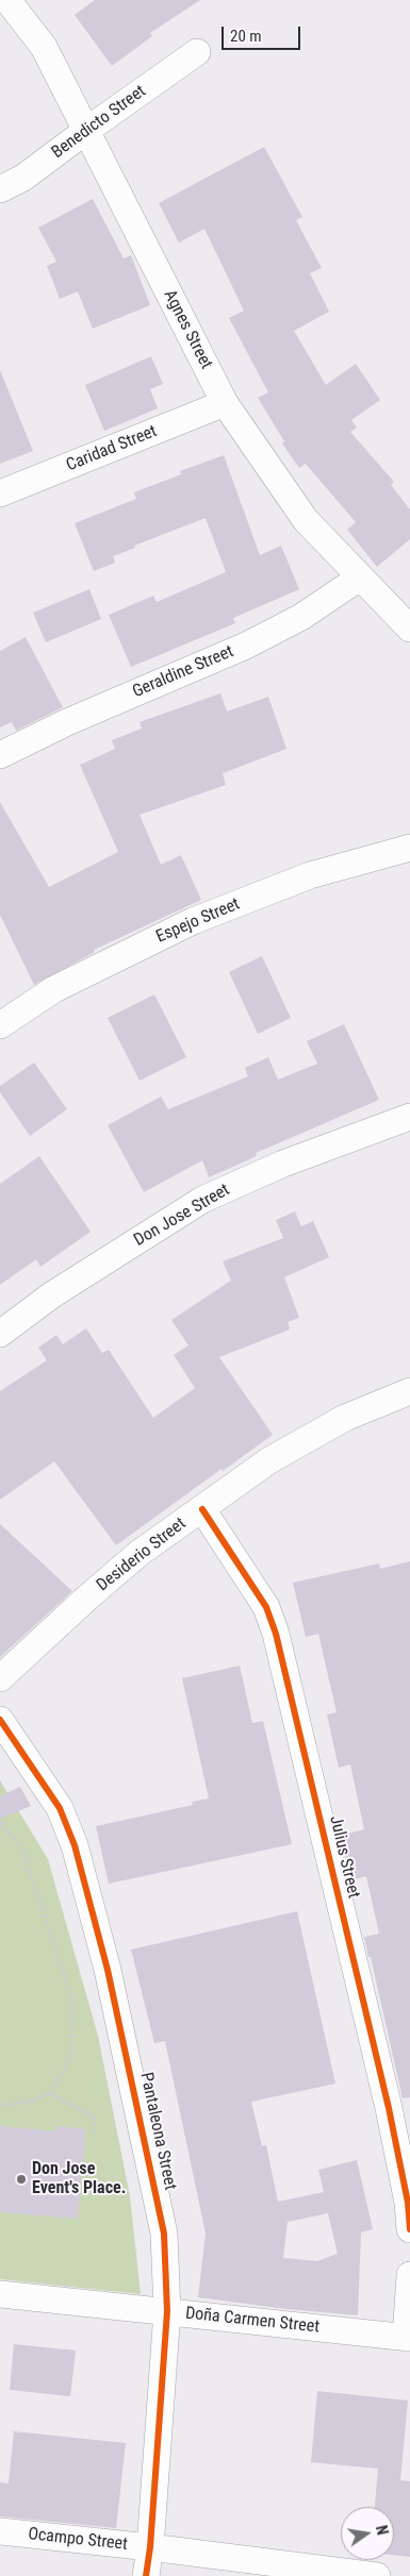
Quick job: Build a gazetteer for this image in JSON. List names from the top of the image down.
{
  "streets": {
    "street": [
      "Benedicto Street",
      "Agnes Street",
      "Caridad Street",
      "Geraldine Street",
      "Espejo Street",
      "Don Jose Street",
      "Desiderio Street",
      "Julius Street",
      "Pantaleona Street",
      "Doña Carmen Street",
      "Ocampo Street"
    ]
  },
  "crossings": [
    ["Benedicto Street", "Agnes Street"],
    ["Agnes Street", "Caridad Street"],
    ["Agnes Street", "Geraldine Street"],
    ["Desiderio Street", "Julius Street"],
    ["Pantaleona Street", "Doña Carmen Street"],
    ["Pantaleona Street", "Ocampo Street"]
  ],
  "places": ["Don Jose Event's Place."],
  "scale_bar": "20 m",
  "north": "right"
}
